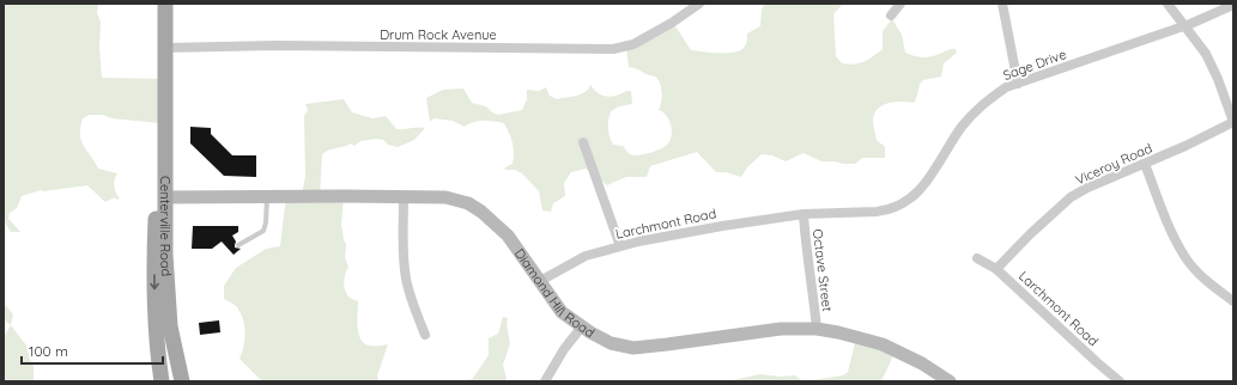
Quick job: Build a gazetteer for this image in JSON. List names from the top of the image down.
{
  "streets": {
    "main road": ["Centerville Road"],
    "street": [
      "Drum Rock Avenue",
      "Sage Drive",
      "Viceroy Road",
      "Larchmont Road",
      "Octave Street",
      "Diamond Hill Road"
    ]
  },
  "crossings": [
    ["Drum Rock Avenue", "Centerville Road"],
    ["Sage Drive", "Larchmont Road"],
    ["Sage Drive", "Octave Street"],
    ["Viceroy Road", "Larchmont Road"],
    ["Larchmont Road", "Octave Street"],
    ["Larchmont Road", "Diamond Hill Road"],
    ["Centerville Road", "Diamond Hill Road"],
    ["Octave Street", "Diamond Hill Road"]
  ],
  "scale_bar": "100 m"
}
